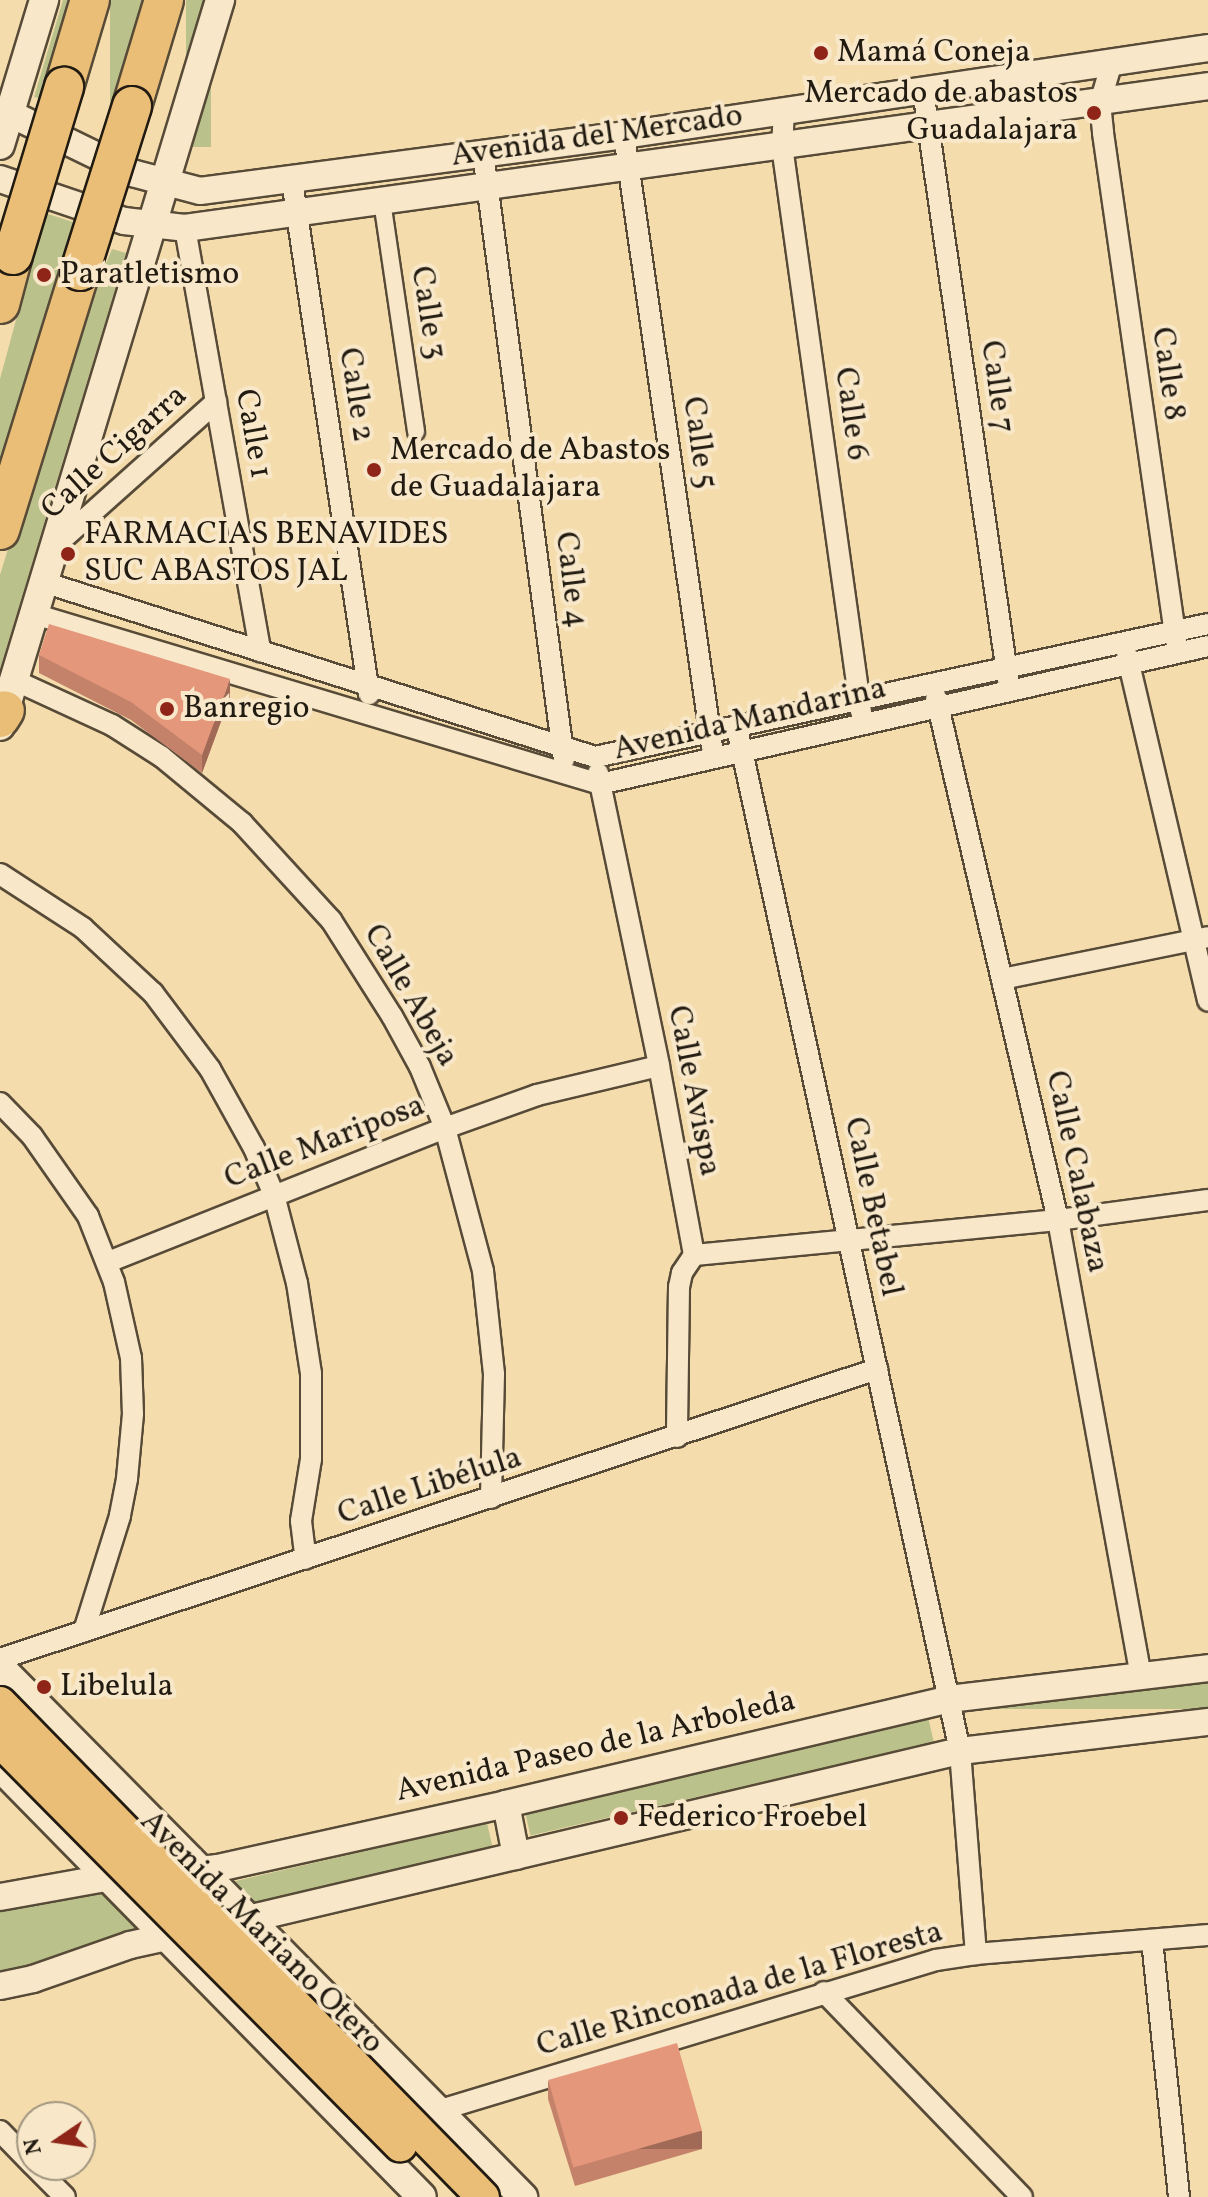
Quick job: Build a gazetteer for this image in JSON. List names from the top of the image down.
{
  "streets": {
    "main road": ["Avenida Mariano Otero"],
    "street": [
      "Avenida del Mercado",
      "Calle 3",
      "Calle 8",
      "Calle 7",
      "Calle 2",
      "Calle 6",
      "Calle 1",
      "Calle 5",
      "Calle Cigarra",
      "Calle 4",
      "Avenida Mandarina",
      "Calle Abeja",
      "Calle Avispa",
      "Calle Mariposa",
      "Calle Calabaza",
      "Calle Betabel",
      "Calle Libélula",
      "Avenida Paseo de la Arboleda",
      "Calle Rinconada de la Floresta"
    ]
  },
  "crossings": [
    ["Avenida del Mercado", "Calle 3"],
    ["Avenida del Mercado", "Calle 8"],
    ["Avenida del Mercado", "Calle 7"],
    ["Avenida del Mercado", "Calle 2"],
    ["Avenida del Mercado", "Calle 6"],
    ["Avenida del Mercado", "Calle 1"],
    ["Avenida del Mercado", "Calle 5"],
    ["Avenida del Mercado", "Calle 4"],
    ["Calle 8", "Avenida Mandarina"],
    ["Calle 7", "Avenida Mandarina"],
    ["Calle 2", "Avenida Mandarina"],
    ["Calle 6", "Avenida Mandarina"],
    ["Calle 1", "Calle Cigarra"],
    ["Calle 1", "Avenida Mandarina"],
    ["Calle 5", "Avenida Mandarina"],
    ["Calle 4", "Avenida Mandarina"],
    ["Avenida Mandarina", "Calle Avispa"],
    ["Avenida Mandarina", "Calle Calabaza"],
    ["Avenida Mandarina", "Calle Betabel"],
    ["Calle Abeja", "Calle Mariposa"],
    ["Calle Abeja", "Calle Libélula"],
    ["Calle Avispa", "Calle Mariposa"],
    ["Calle Calabaza", "Avenida Paseo de la Arboleda"],
    ["Calle Betabel", "Calle Libélula"],
    ["Calle Betabel", "Avenida Paseo de la Arboleda"],
    ["Calle Betabel", "Calle Rinconada de la Floresta"],
    ["Avenida Paseo de la Arboleda", "Avenida Mariano Otero"],
    ["Avenida Mariano Otero", "Calle Rinconada de la Floresta"]
  ],
  "places": [
    "Mamá Coneja",
    "Mercado de abastos Guadalajara",
    "Paratletismo",
    "Mercado de Abastos de Guadalajara",
    "FARMACIAS BENAVIDES SUC ABASTOS JAL",
    "Banregio",
    "Libelula",
    "Federico Froebel"
  ],
  "north": "left"
}
